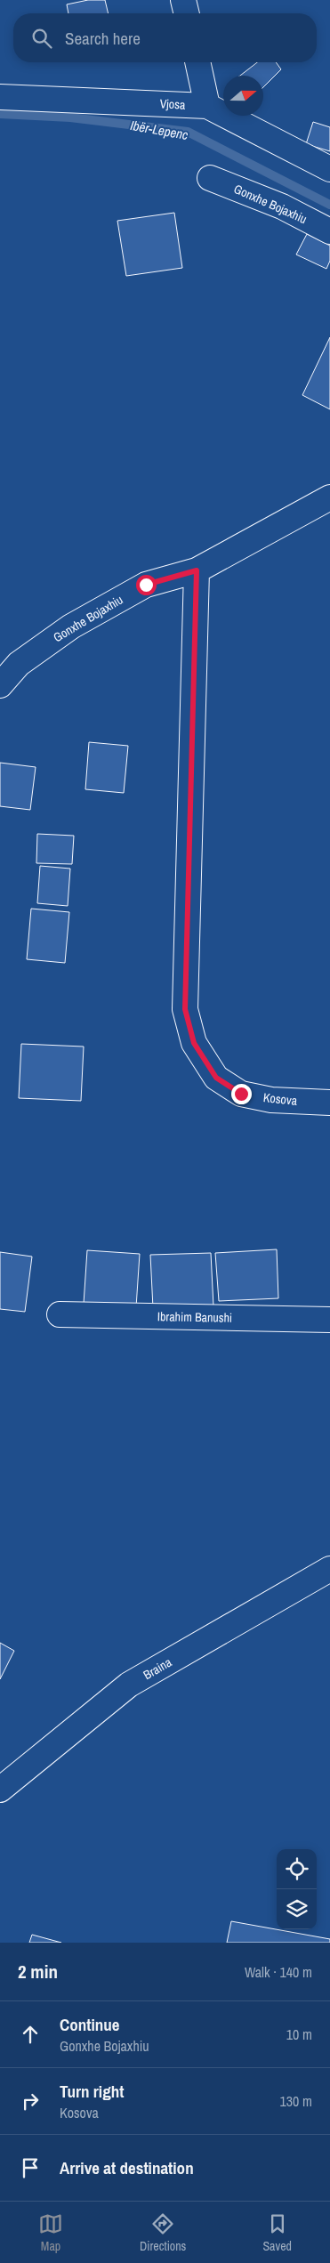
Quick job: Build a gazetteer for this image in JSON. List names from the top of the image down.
{
  "streets": {
    "street": [
      "Vjosa",
      "Gonxhe Bojaxhiu",
      "Kosova",
      "Ibrahim Banushi",
      "Braina"
    ]
  },
  "crossings": [
    ["Gonxhe Bojaxhiu", "Kosova"]
  ],
  "water": ["Ibër-Lepenc"],
  "north": "right",
  "page": {
    "search": "Search here",
    "heading": ["2 min", "Walk · 140 m"],
    "list": [
      ["Continue", "Gonxhe Bojaxhiu", "10 m"],
      ["Turn right", "Kosova", "130 m"],
      "Arrive at destination"
    ],
    "nav": ["Map", "Directions", "Saved"]
  }
}
